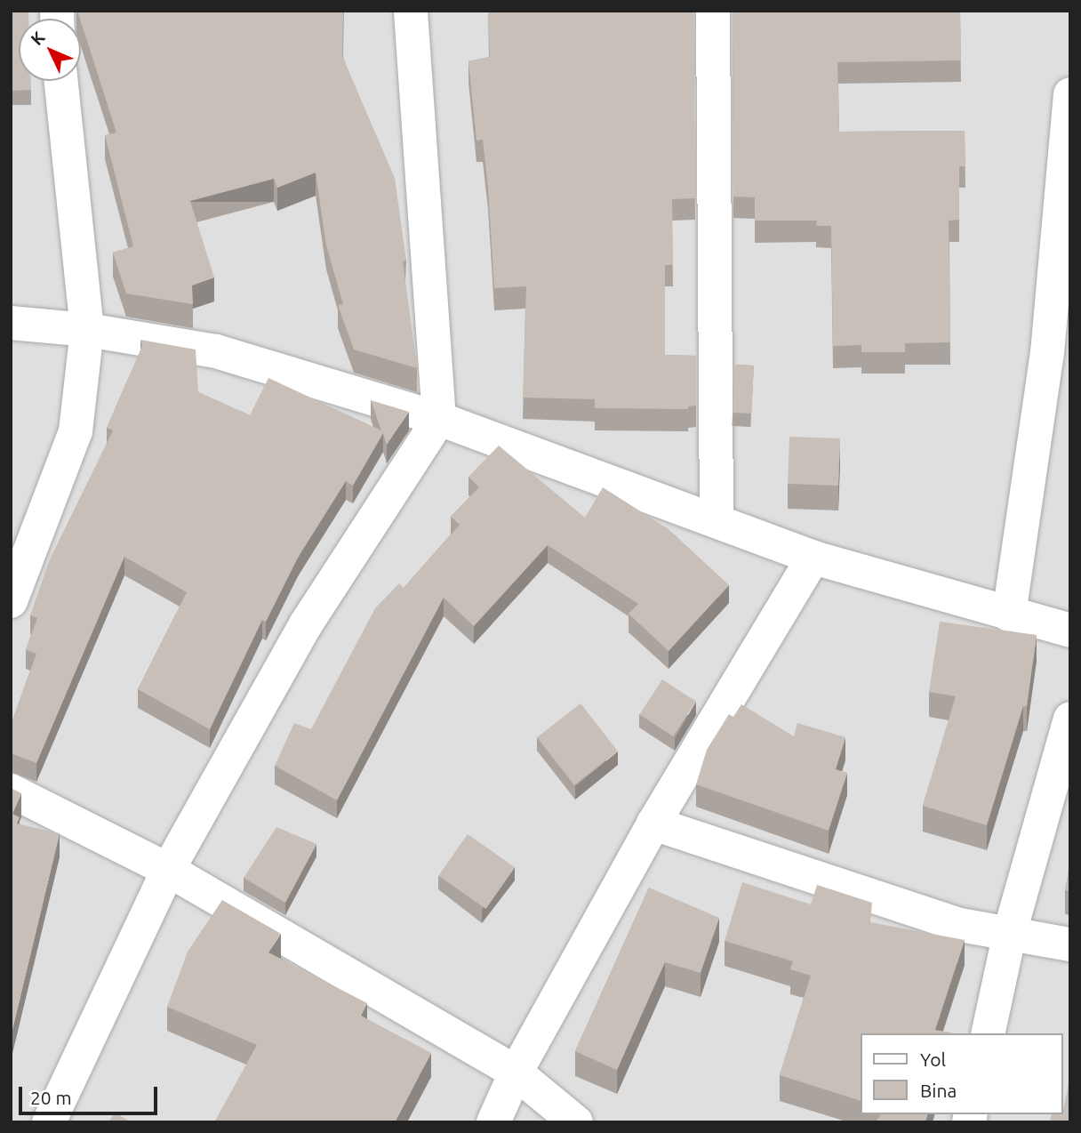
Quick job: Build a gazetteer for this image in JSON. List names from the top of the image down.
{
  "legend": ["Yol", "Bina"],
  "scale_bar": "20 m",
  "north": "top left"
}
